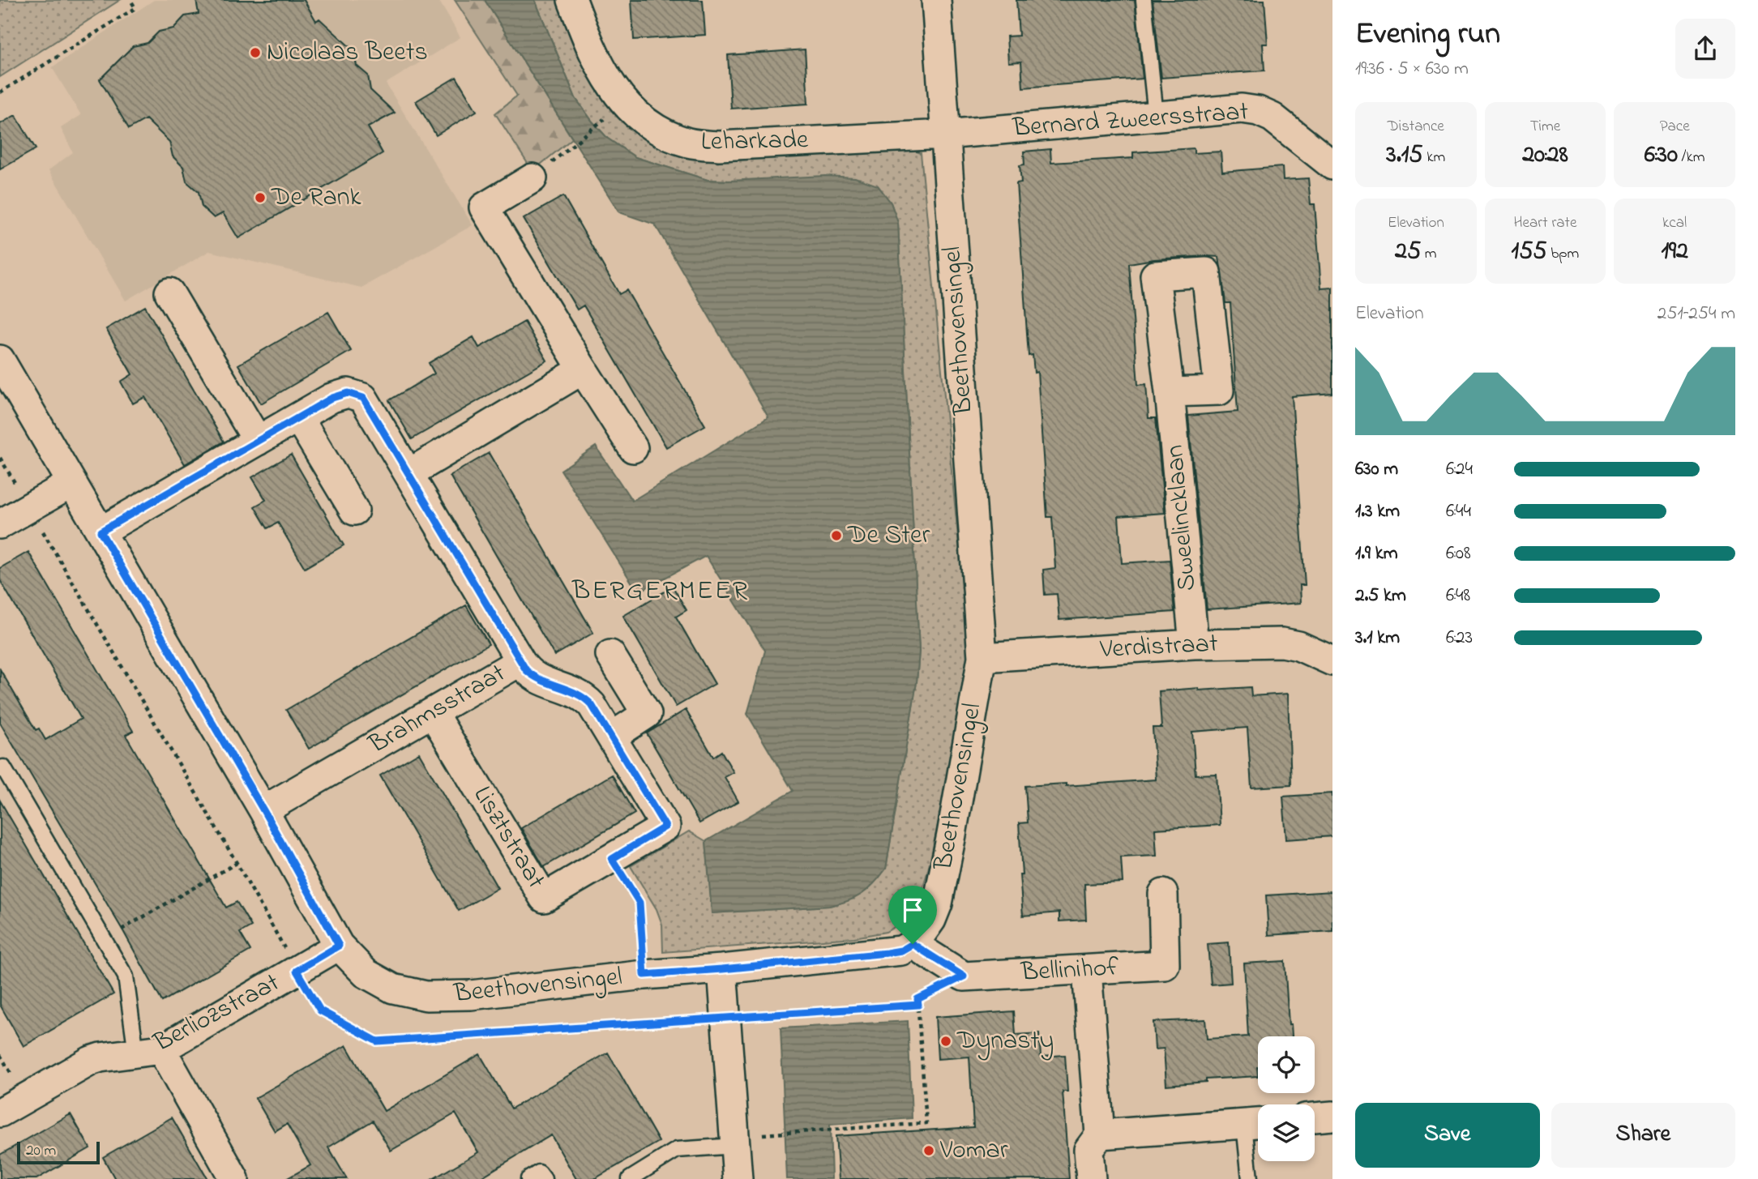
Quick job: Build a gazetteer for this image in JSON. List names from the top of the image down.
{
  "streets": {
    "street": [
      "Bernard Zweersstraat",
      "Leharkade",
      "Beethovensingel",
      "Sweelincklaan",
      "Verdistraat",
      "Brahmsstraat",
      "Lisztstraat",
      "Bellinihof",
      "Berliozstraat"
    ]
  },
  "crossings": [
    ["Bernard Zweersstraat", "Leharkade"],
    ["Bernard Zweersstraat", "Beethovensingel"],
    ["Leharkade", "Beethovensingel"],
    ["Beethovensingel", "Verdistraat"],
    ["Beethovensingel", "Brahmsstraat"],
    ["Beethovensingel", "Berliozstraat"],
    ["Sweelincklaan", "Verdistraat"],
    ["Brahmsstraat", "Lisztstraat"]
  ],
  "districts": ["BERGERMEER"],
  "places": [
    "Nicolaas Beets",
    "De Rank",
    "De Ster",
    "Dynasty",
    "Vomar"
  ],
  "scale_bar": "20 m",
  "page": {
    "heading": ["Evening run", "19:36 · 5 × 630 m"],
    "stats": [
      ["Distance", "3.15 km"],
      ["Time", "20:28"],
      ["Pace", "6:30 /km"],
      ["Elevation", "25 m"],
      ["Heart rate", "155 bpm"],
      ["kcal", "192"]
    ],
    "chart": ["Elevation", "251–254 m"],
    "list": [
      {
        "name": "630 m",
        "note": "6:24"
      },
      {
        "name": "1.3 km",
        "note": "6:44"
      },
      {
        "name": "1.9 km",
        "note": "6:08"
      },
      {
        "name": "2.5 km",
        "note": "6:48"
      },
      {
        "name": "3.1 km",
        "note": "6:23"
      }
    ],
    "buttons": ["Save", "Share"],
    "scale": "20 m"
  }
}
